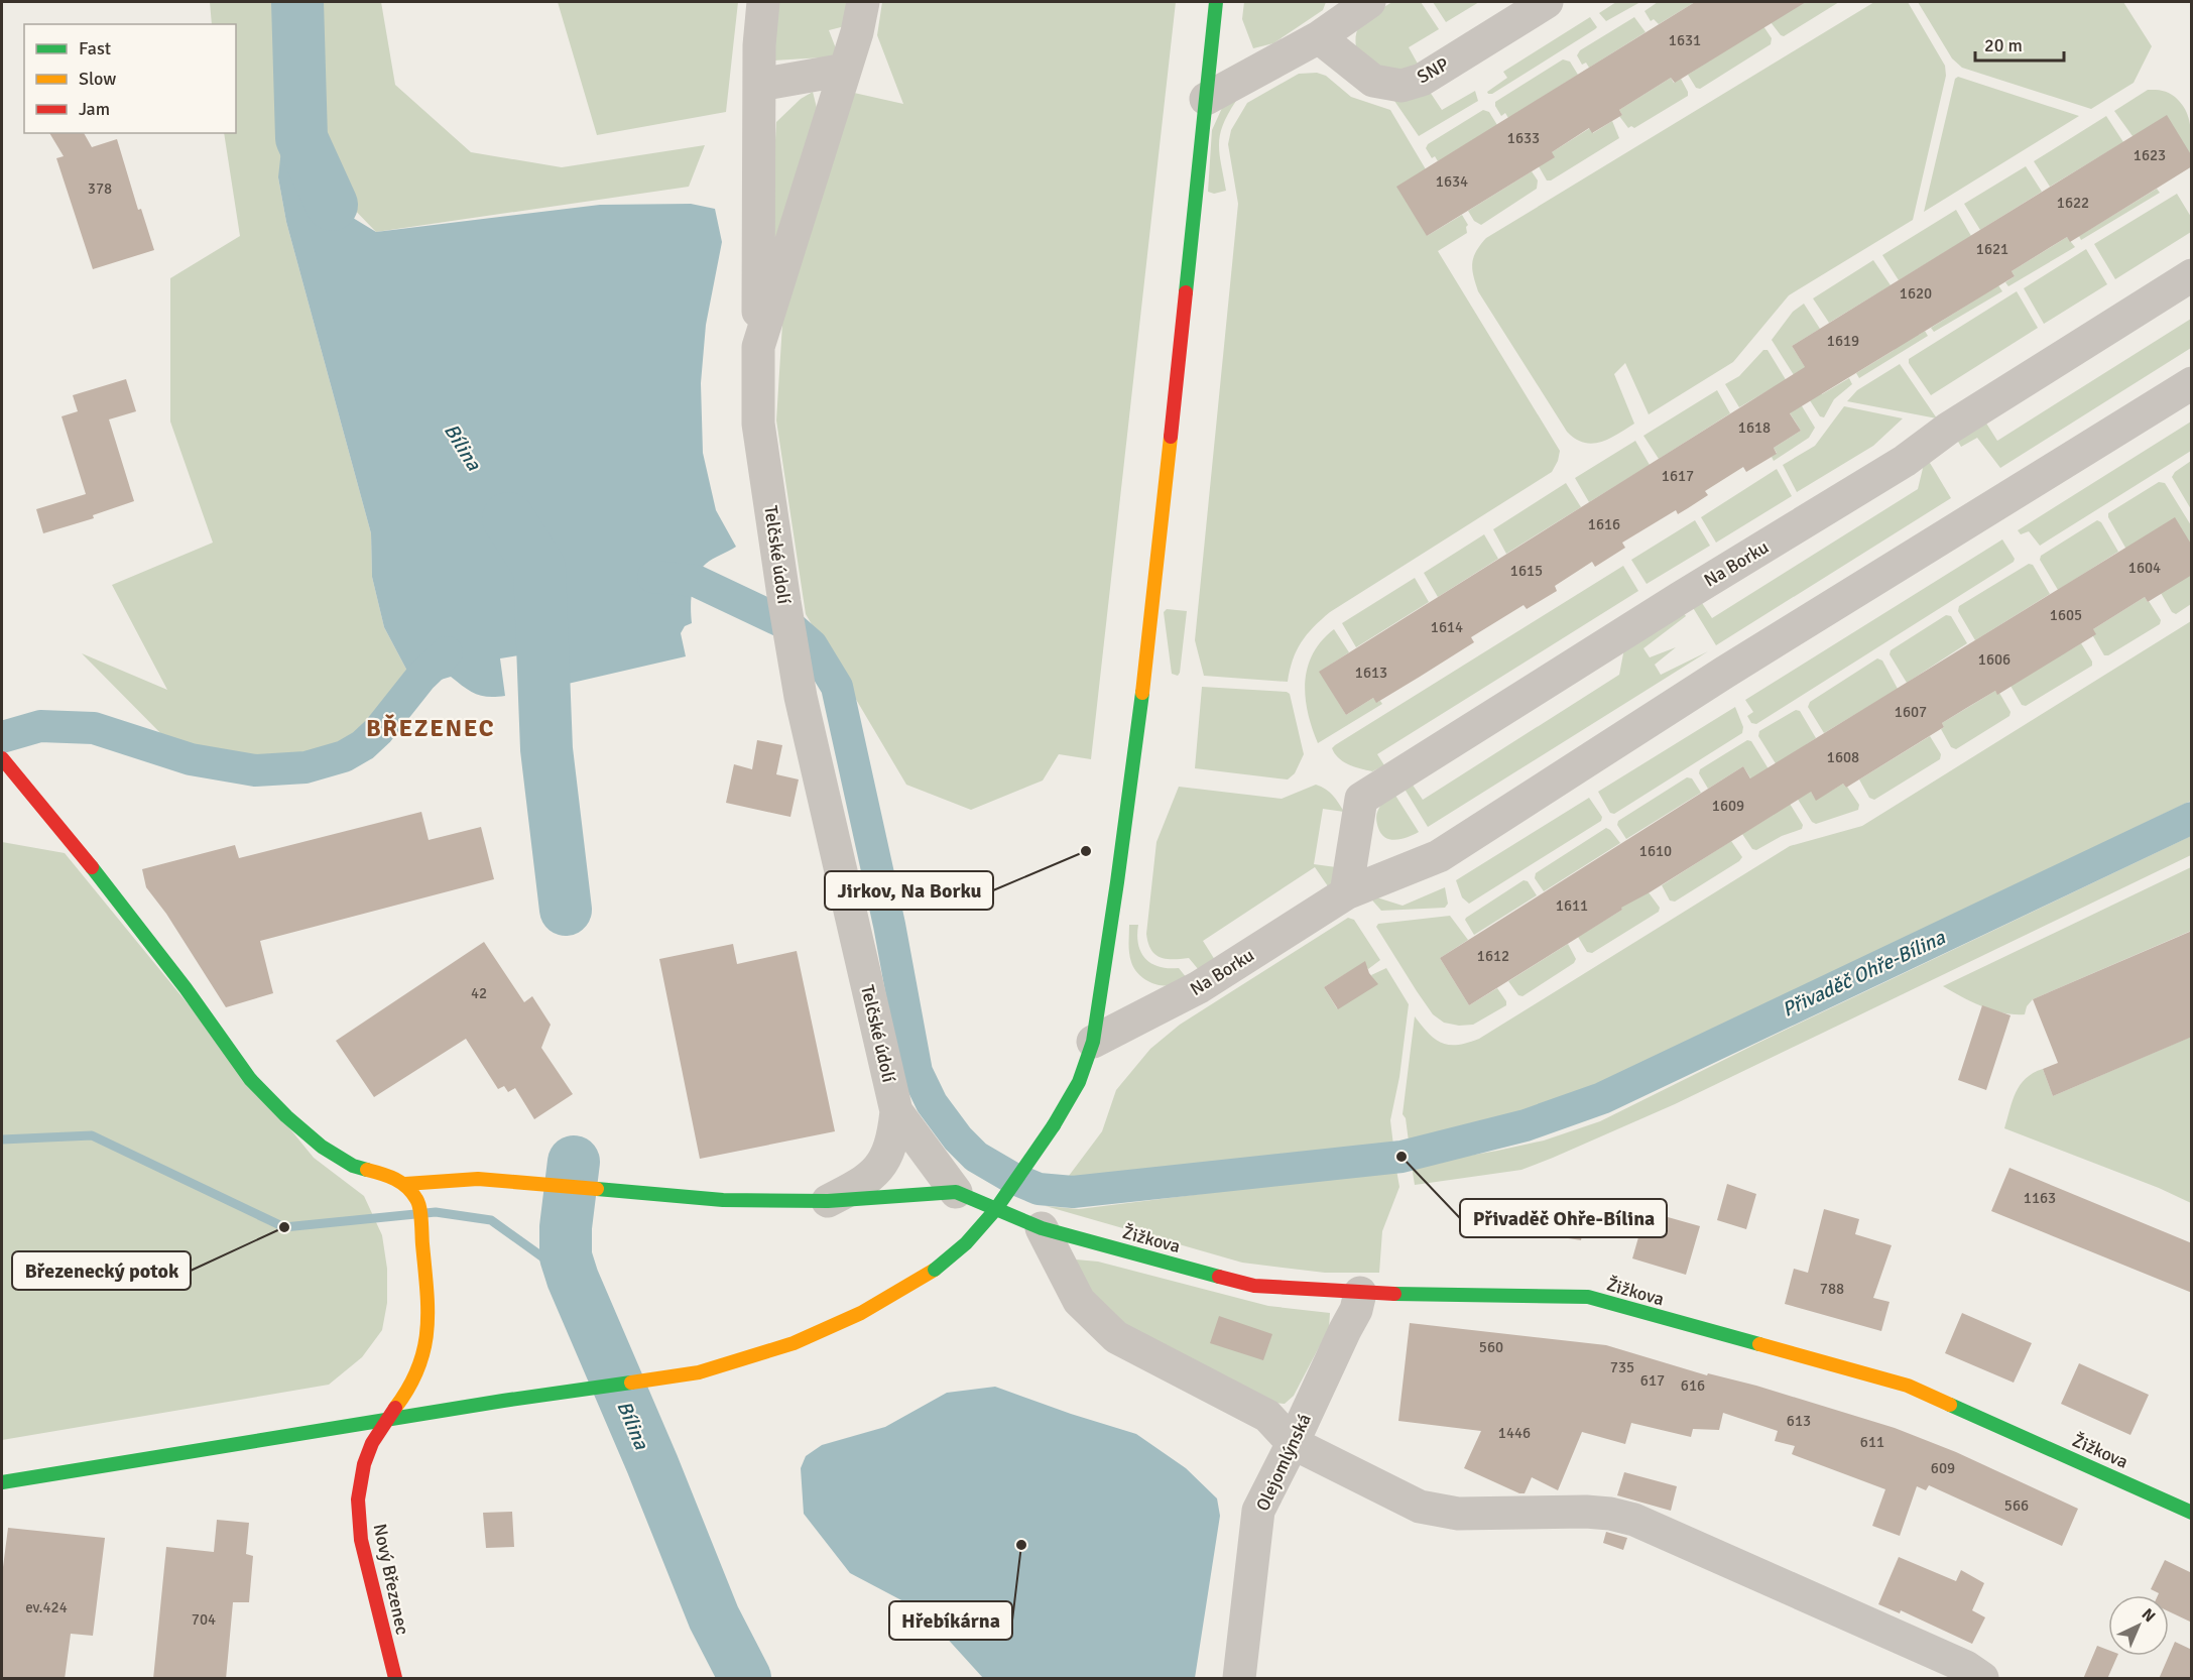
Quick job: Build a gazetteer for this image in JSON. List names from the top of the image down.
{
  "streets": {
    "street": [
      "SNP",
      "Telčské údolí",
      "Na Borku",
      "Žižkova",
      "Olejomlýnská",
      "Nový Březenec"
    ]
  },
  "crossings": [
    ["Žižkova", "Olejomlýnská"]
  ],
  "districts": ["BŘEZENEC"],
  "water": ["Bílina", "Přivaděč Ohře-Bílina"],
  "places": [
    "Jirkov, Na Borku",
    "Přivaděč Ohře-Bílina",
    "Březenecký potok",
    "Hřebíkárna"
  ],
  "house_numbers": [
    "1631",
    "1633",
    "1623",
    "1634",
    "378",
    "1622",
    "1621",
    "1620",
    "1619",
    "1618",
    "1617",
    "1616",
    "1604",
    "1615",
    "1605",
    "1614",
    "1606",
    "1613",
    "1607",
    "1608",
    "1609",
    "1610",
    "1611",
    "1612",
    "42",
    "1163",
    "788",
    "560",
    "735",
    "617",
    "616",
    "613",
    "1446",
    "611",
    "609",
    "566",
    "ev.424",
    "704"
  ],
  "legend": ["Fast", "Slow", "Jam"],
  "scale_bar": "20 m",
  "north": "top right"
}
